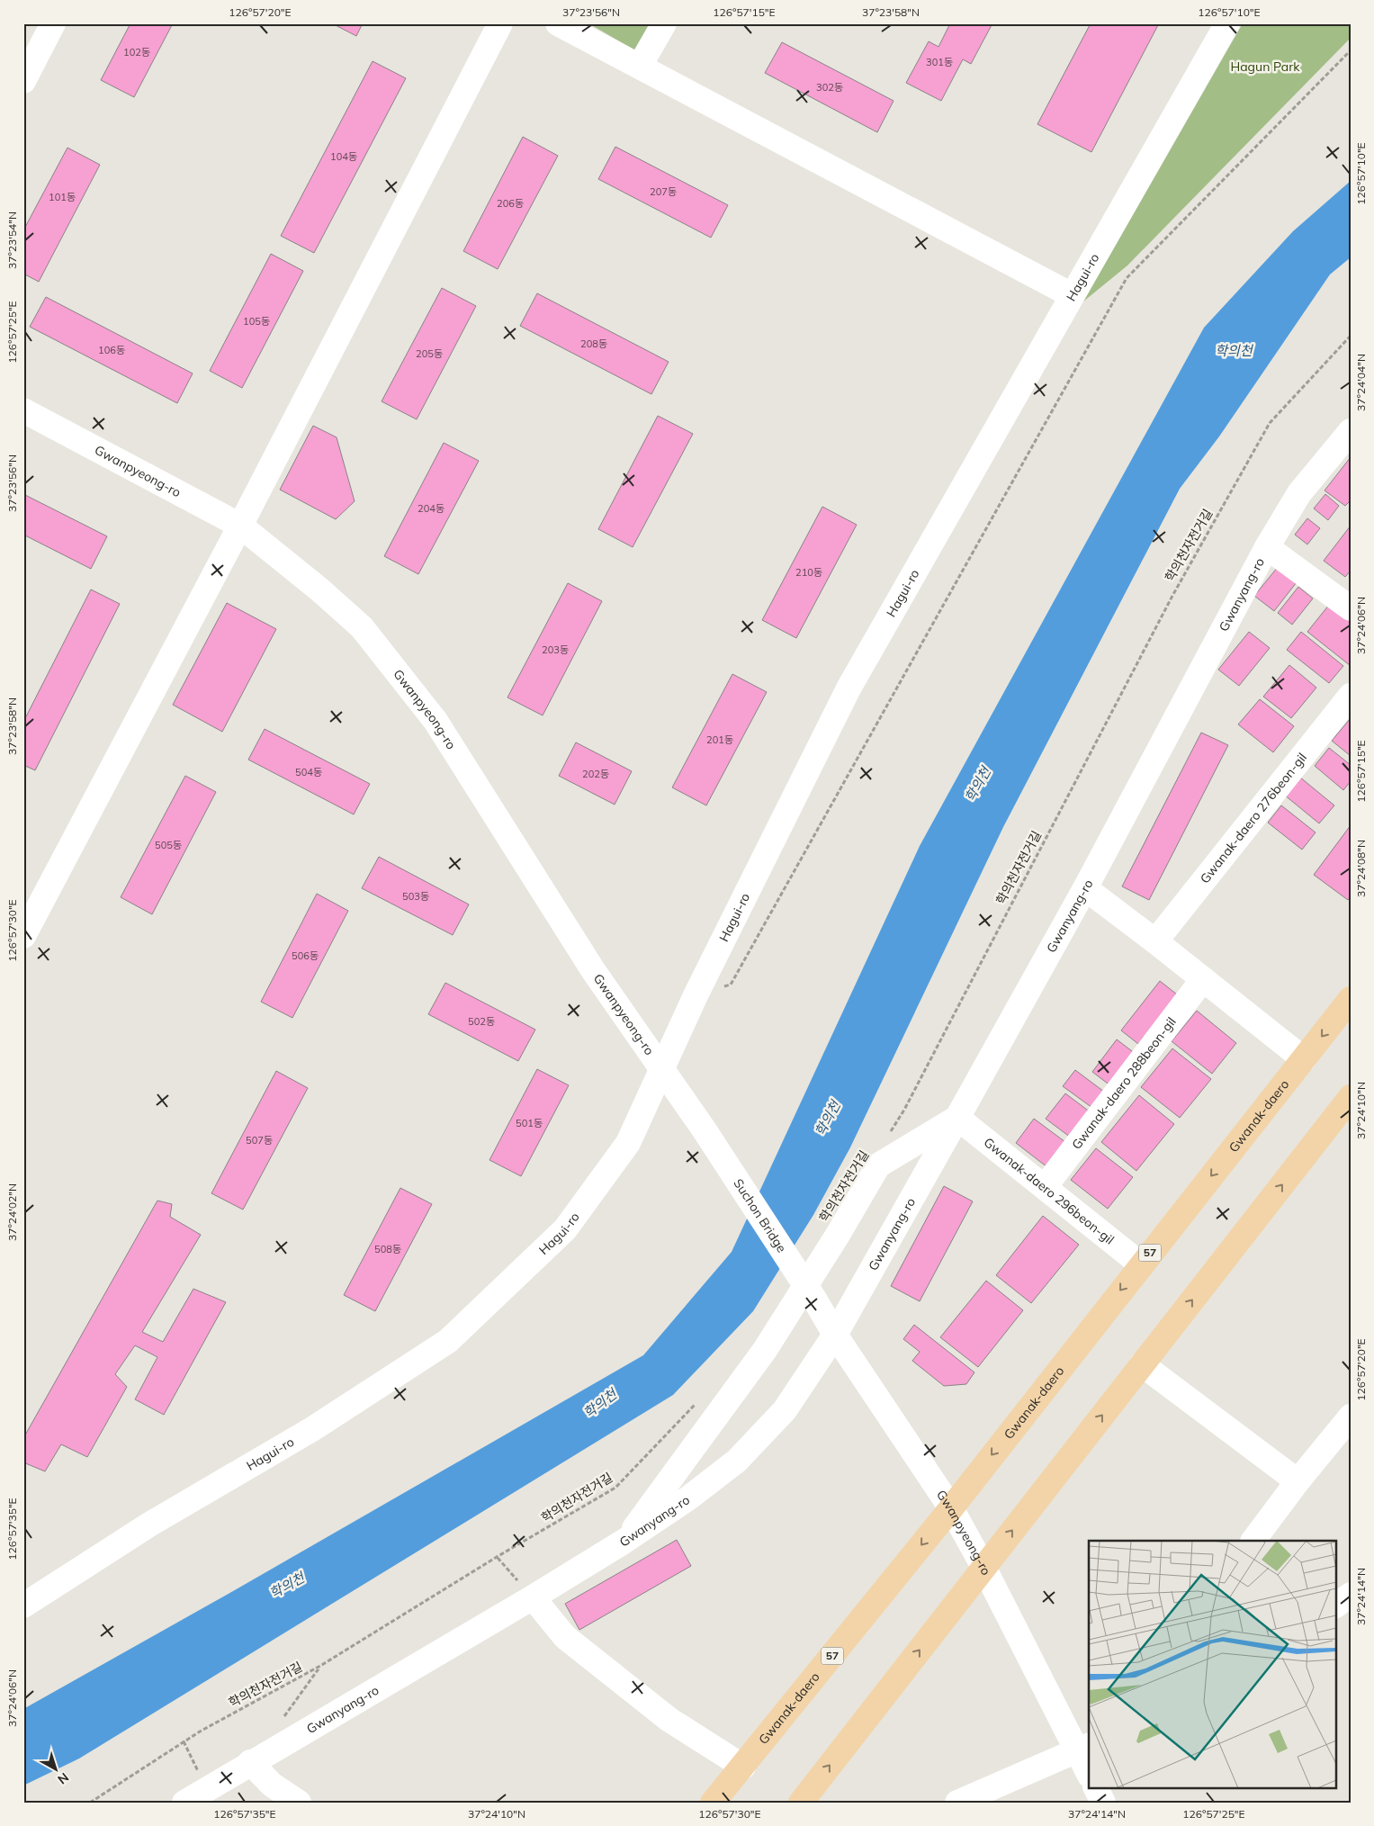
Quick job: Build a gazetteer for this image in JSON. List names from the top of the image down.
{
  "streets": {
    "main road": ["Gwanak-daero", "57"],
    "street": [
      "Hagui-ro",
      "Gwanpyeong-ro",
      "Gwanyang-ro",
      "Gwanak-daero 276beon-gil",
      "Gwanak-daero 288beon-gil",
      "Gwanak-daero 296beon-gil",
      "Suchon Bridge"
    ],
    "path": ["학의천자전거길"]
  },
  "crossings": [
    ["Hagui-ro", "Gwanpyeong-ro"],
    ["Gwanpyeong-ro", "Gwanyang-ro"],
    ["Gwanpyeong-ro", "Gwanak-daero"],
    ["Gwanpyeong-ro", "Suchon Bridge"],
    ["Gwanyang-ro", "Gwanak-daero 296beon-gil"],
    ["Gwanak-daero 288beon-gil", "Gwanak-daero 296beon-gil"],
    ["Gwanak-daero", "Gwanak-daero 296beon-gil"]
  ],
  "water": ["학의천"],
  "parks": ["Hagun Park"],
  "house_numbers": [
    "102동",
    "301동",
    "302동",
    "104동",
    "207동",
    "101동",
    "206동",
    "105동",
    "208동",
    "106동",
    "205동",
    "204동",
    "210동",
    "203동",
    "201동",
    "504동",
    "202동",
    "505동",
    "503동",
    "506동",
    "502동",
    "501동",
    "507동",
    "508동"
  ],
  "north": "bottom right",
  "coordinates": [
    "126°57'20\"E",
    "37°23'56\"N",
    "126°57'15\"E",
    "37°23'58\"N",
    "126°57'10\"E",
    "37°23'54\"N",
    "126°57'25\"E",
    "37°24'04\"N",
    "37°24'06\"N",
    "37°24'08\"N",
    "126°57'30\"E",
    "37°24'10\"N",
    "37°24'02\"N",
    "126°57'35\"E",
    "37°24'14\"N"
  ]
}
